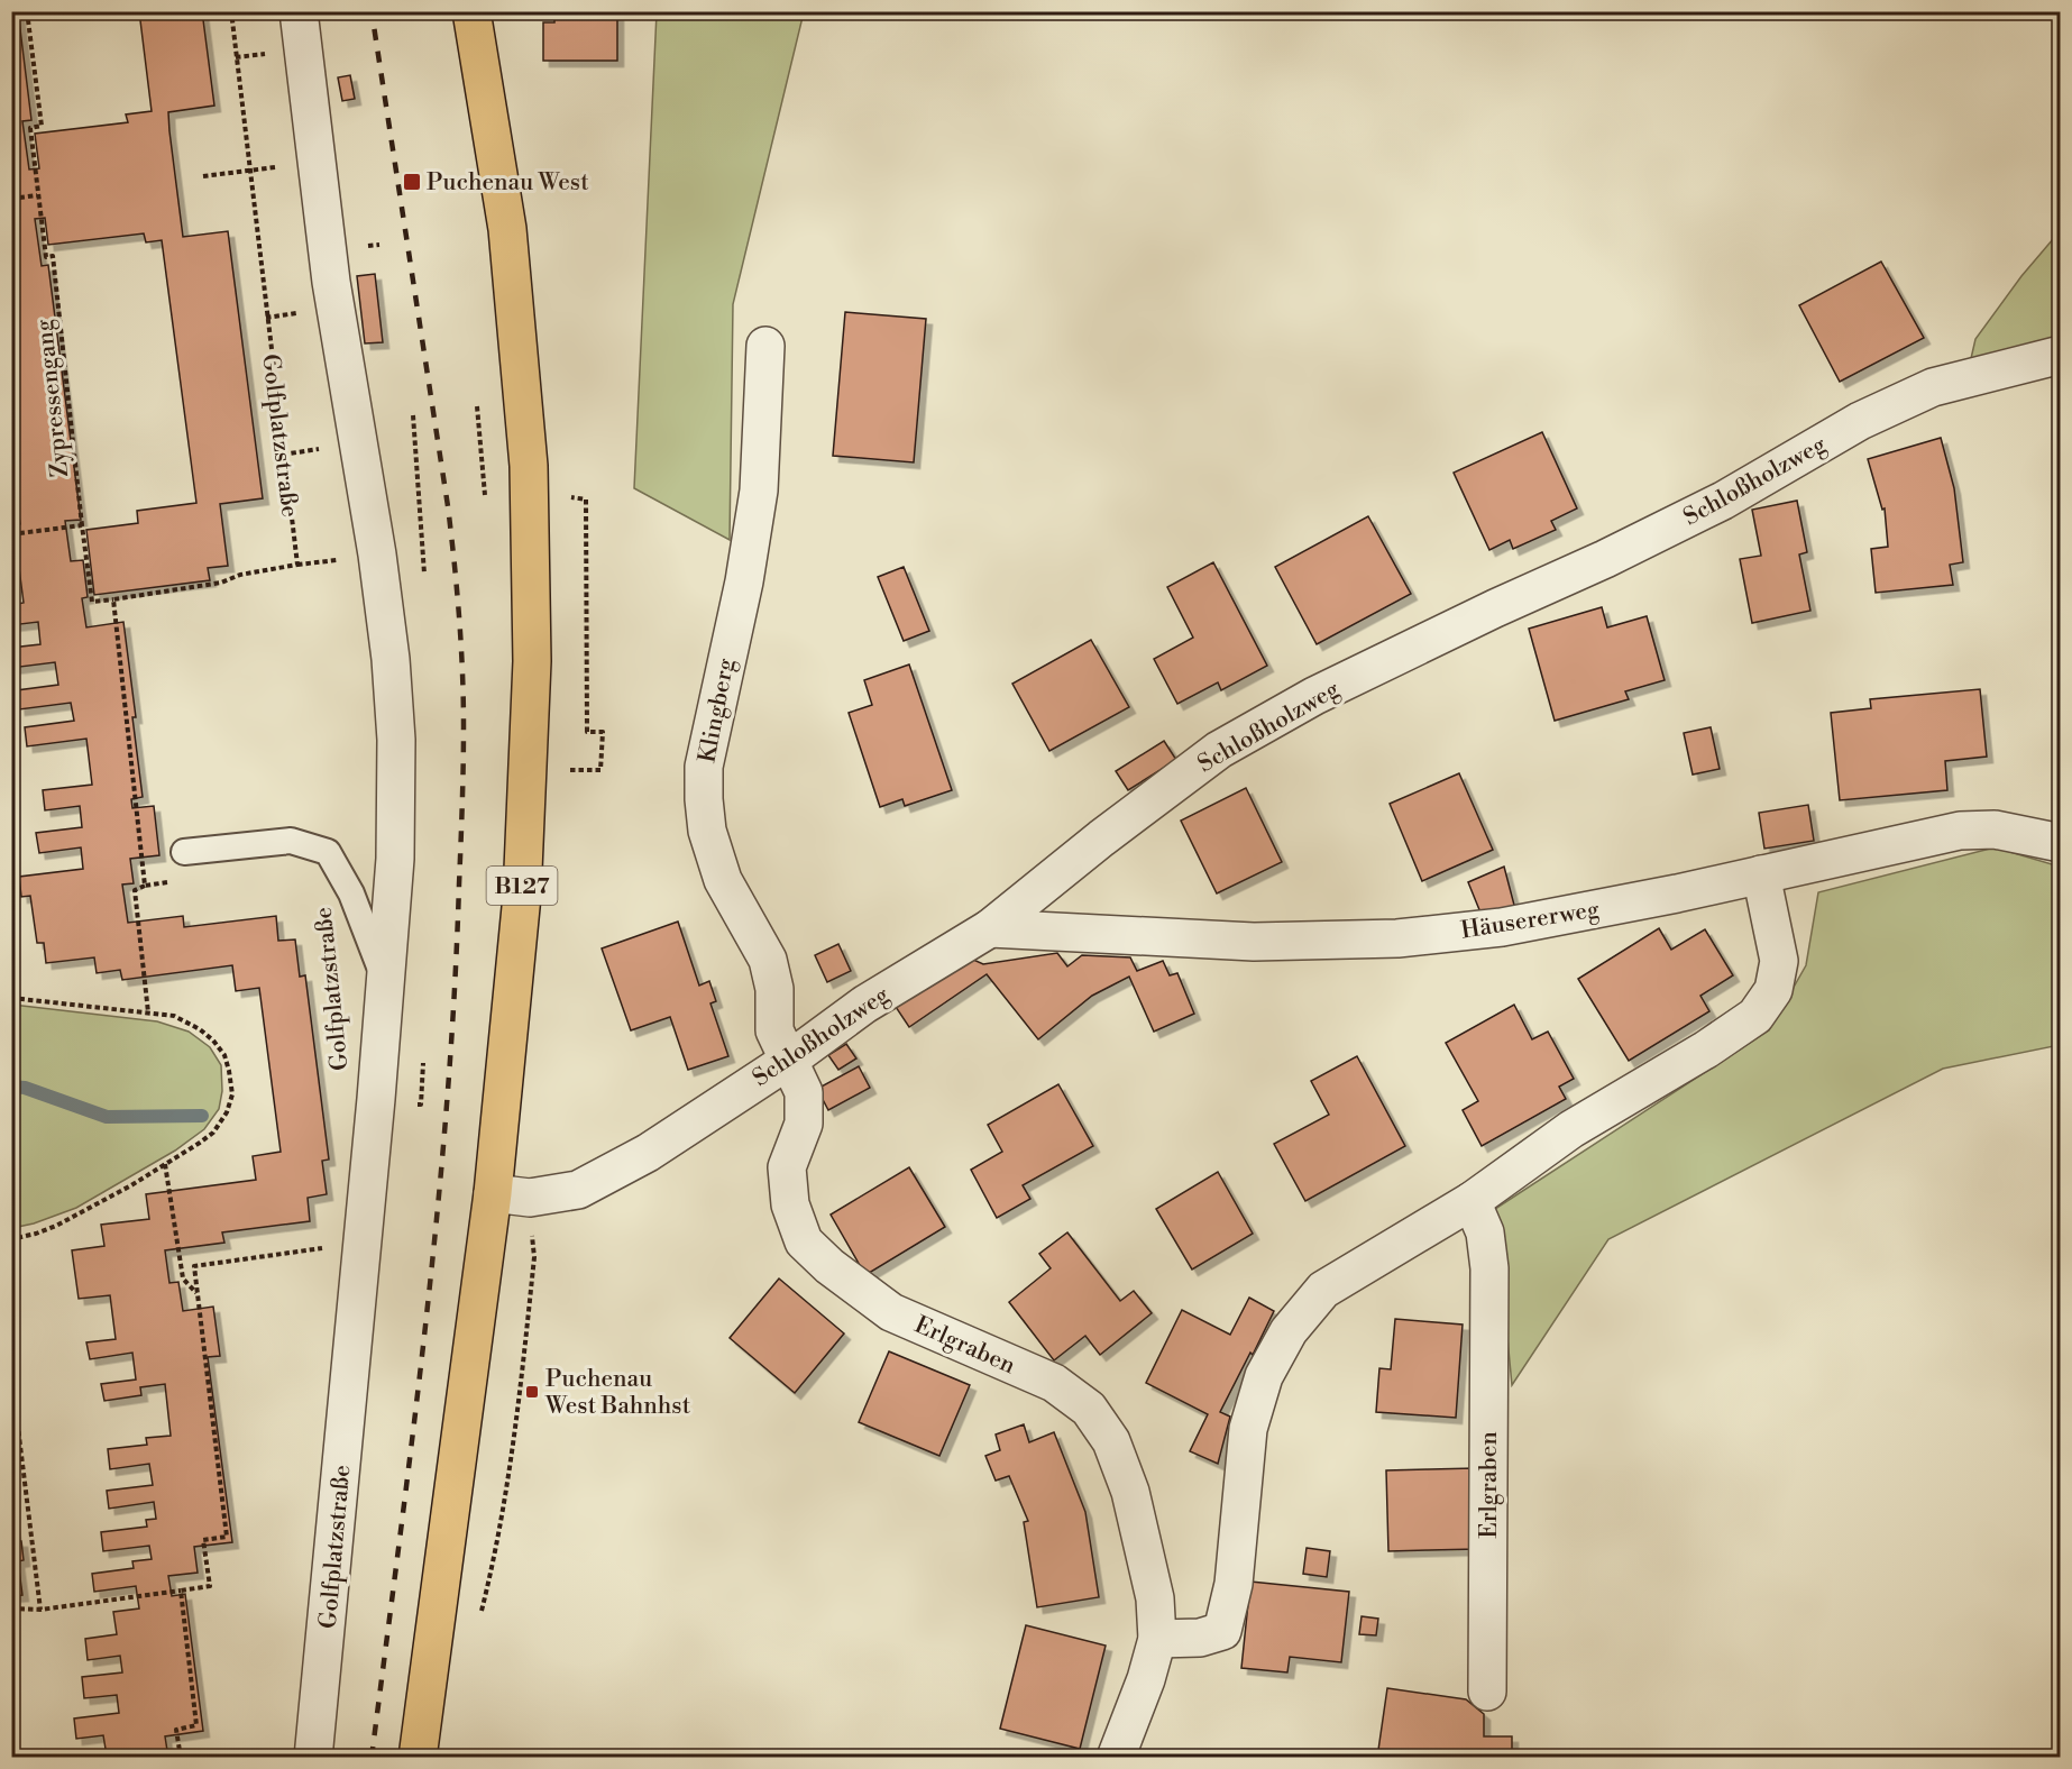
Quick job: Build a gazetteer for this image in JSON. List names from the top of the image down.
{
  "streets": {
    "main road": ["B127"],
    "street": [
      "Golfplatzstraße",
      "Schloßholzweg",
      "Klingberg",
      "Häusererweg",
      "Erlgraben"
    ],
    "path": ["Zypressengang"]
  },
  "crossings": [
    ["Schloßholzweg", "Klingberg"],
    ["Schloßholzweg", "B127"],
    ["Schloßholzweg", "Häusererweg"],
    ["Schloßholzweg", "Erlgraben"],
    ["Klingberg", "Erlgraben"]
  ],
  "places": {
    "transit": ["Puchenau West", "Puchenau West Bahnhst"]
  }
}
